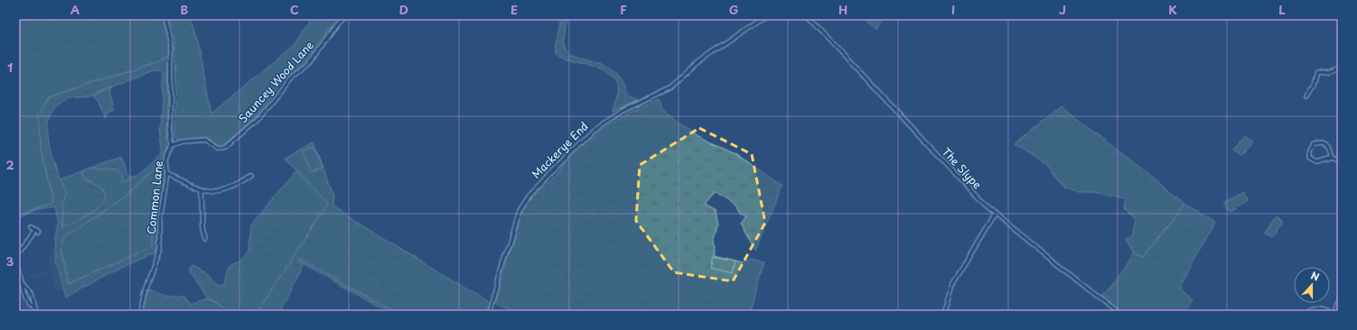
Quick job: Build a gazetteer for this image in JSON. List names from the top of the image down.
{
  "streets": {
    "street": [
      "Sauncey Wood Lane",
      "Mackerye End",
      "The Slype",
      "Common Lane"
    ]
  },
  "crossings": [
    ["Sauncey Wood Lane", "Common Lane"]
  ],
  "north": "top",
  "grid": {
    "columns": [
      "A",
      "B",
      "C",
      "D",
      "E",
      "F",
      "G",
      "H",
      "I",
      "J",
      "K",
      "L"
    ],
    "rows": ["1", "2", "3"]
  }
}
